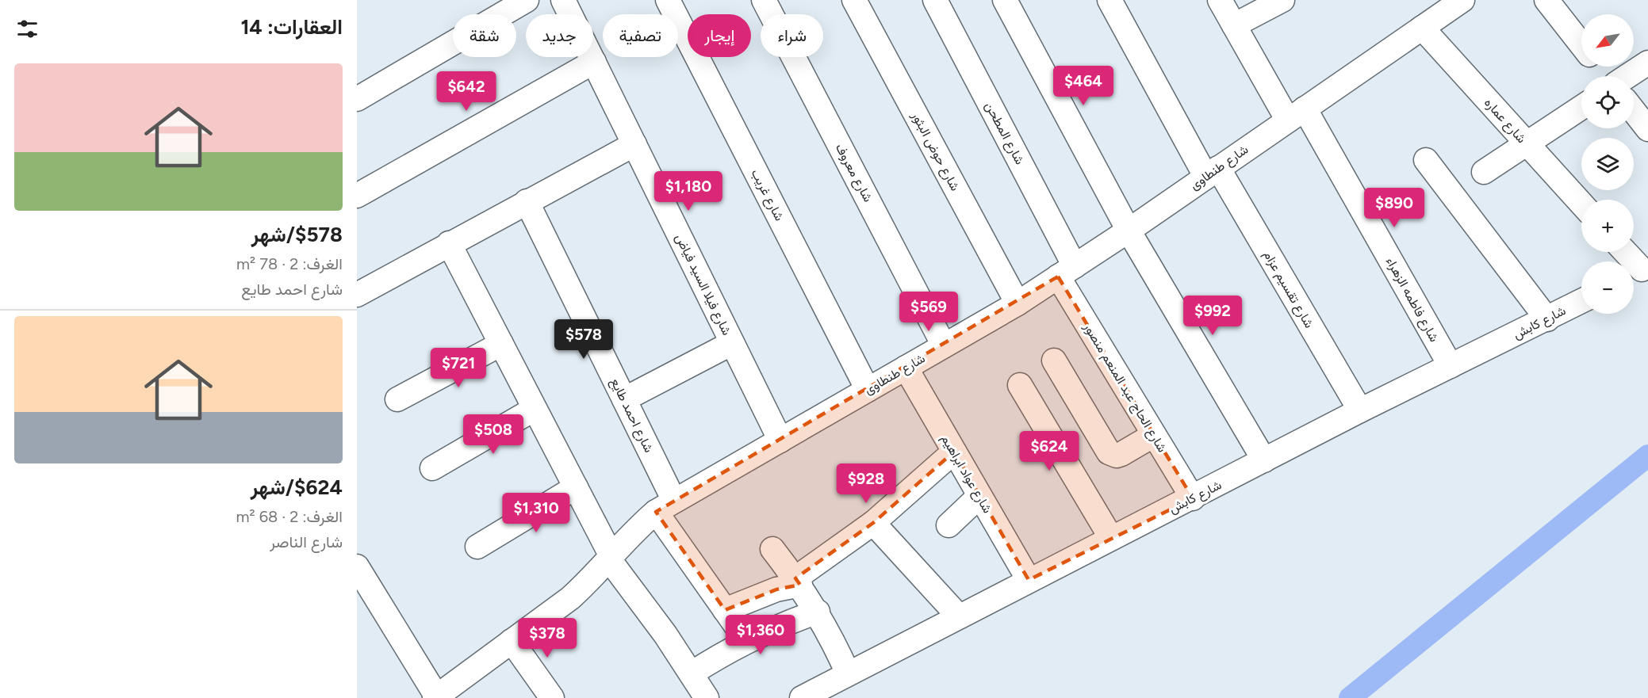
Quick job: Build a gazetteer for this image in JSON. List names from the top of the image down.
{
  "streets": {
    "street": [
      "شارع عماره",
      "شارع المطحن",
      "شارع حوض البثور",
      "شارع طنطاوى",
      "شارع معروف",
      "شارع غريب",
      "شارع فيلا السيد فياض",
      "شارع تقسيم عزام",
      "شارع فاطمه الزهراء",
      "شارع كابش",
      "شارع الحاج عبد المنعم منصور",
      "شارع احمد طايع",
      "شارع عواد ابراهيم"
    ]
  },
  "crossings": [
    ["شارع عماره", "شارع طنطاوى"],
    ["شارع المطحن", "شارع طنطاوى"],
    ["شارع المطحن", "شارع الحاج عبد المنعم منصور"],
    ["شارع حوض البثور", "شارع طنطاوى"],
    ["شارع طنطاوى", "شارع معروف"],
    ["شارع طنطاوى", "شارع غريب"],
    ["شارع طنطاوى", "شارع فيلا السيد فياض"],
    ["شارع طنطاوى", "شارع تقسيم عزام"],
    ["شارع طنطاوى", "شارع فاطمه الزهراء"],
    ["شارع طنطاوى", "شارع الحاج عبد المنعم منصور"],
    ["شارع طنطاوى", "شارع احمد طايع"],
    ["شارع طنطاوى", "شارع عواد ابراهيم"],
    ["شارع تقسيم عزام", "شارع كابش"],
    ["شارع فاطمه الزهراء", "شارع كابش"],
    ["شارع كابش", "شارع الحاج عبد المنعم منصور"],
    ["شارع كابش", "شارع عواد ابراهيم"]
  ],
  "north": "bottom left",
  "page": {
    "heading": "العقارات: 14",
    "map_buttons": ["+", "−"],
    "chip": [
      "شراء",
      "إيجار",
      "تصفية",
      "جديد",
      "شقة"
    ],
    "list": [
      {
        "name": "$578/شهر",
        "note": "الغرف: 2 · 78 m² · شارع احمد طايع"
      },
      {
        "name": "$624/شهر",
        "note": "الغرف: 2 · 68 m² · شارع الناصر"
      }
    ],
    "price": [
      "$464",
      "$642",
      "$1,180",
      "$890",
      "$569",
      "$992",
      "$578",
      "$721",
      "$508",
      "$624",
      "$928",
      "$1,310",
      "$1,360",
      "$378"
    ]
  }
}
